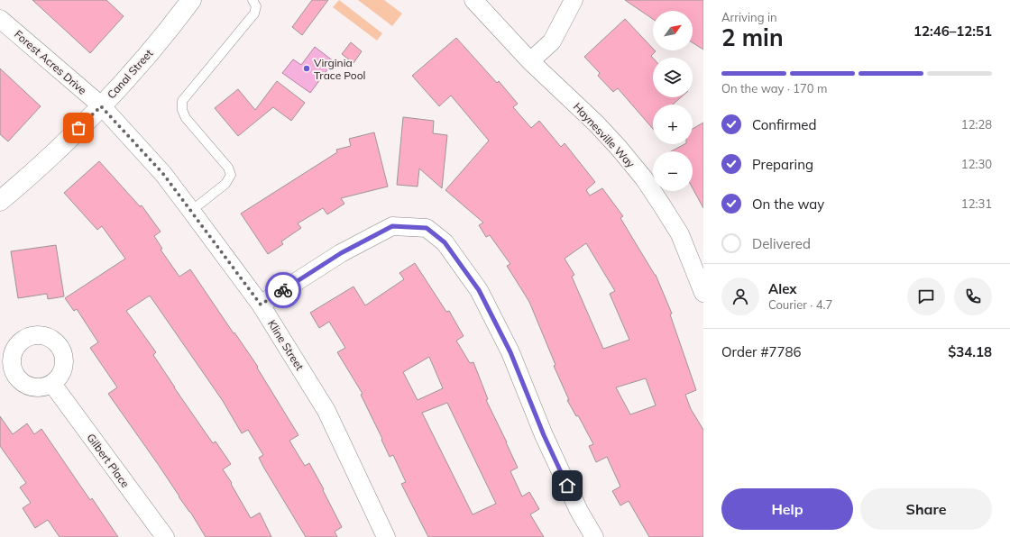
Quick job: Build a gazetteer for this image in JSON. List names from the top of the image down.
{
  "streets": {
    "street": [
      "Forest Acres Drive",
      "Canal Street",
      "Haynesville Way",
      "Kline Street",
      "Gilbert Place"
    ]
  },
  "crossings": [
    ["Forest Acres Drive", "Canal Street"],
    ["Forest Acres Drive", "Kline Street"],
    ["Canal Street", "Kline Street"]
  ],
  "places": ["Virginia Trace Pool"],
  "north": "top right",
  "page": {
    "heading": ["2 min", "Arriving in", "12:46–12:51"],
    "panel": [
      "Alex",
      "Courier · 4.7",
      "Order #7786",
      "$34.18"
    ],
    "map_buttons": ["+", "−"],
    "bar": "On the way · 170 m",
    "list": [
      ["Confirmed", "12:28"],
      ["Preparing", "12:30"],
      ["On the way", "12:31"],
      "Delivered"
    ],
    "buttons": ["Help", "Share"]
  }
}
